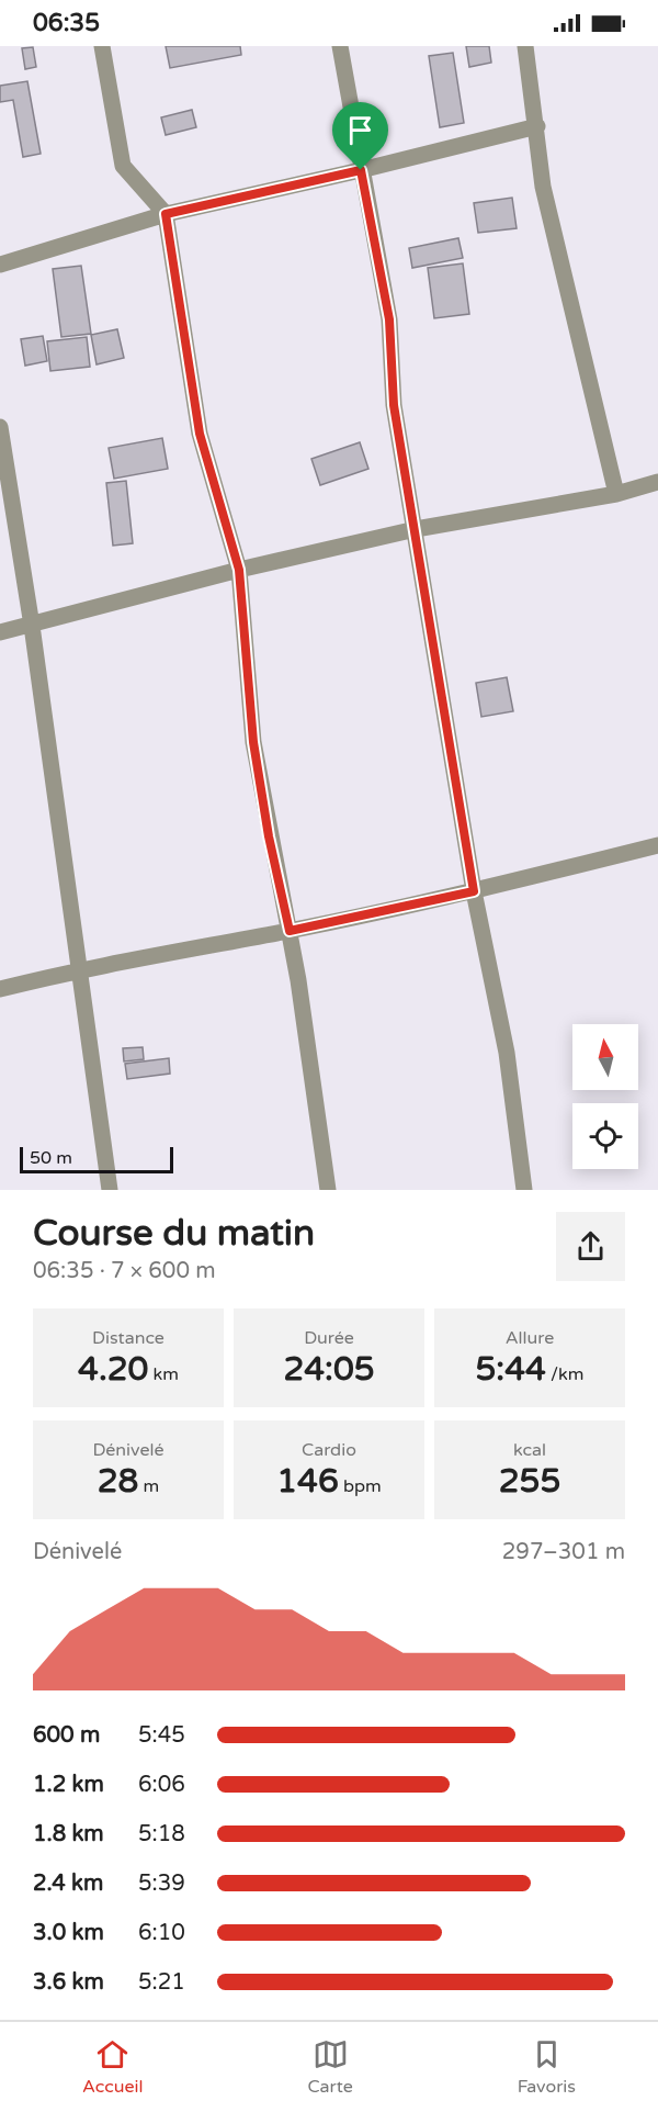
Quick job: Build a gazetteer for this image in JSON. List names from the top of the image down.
{
  "scale_bar": "50 m",
  "north": "top",
  "page": {
    "status": "06:35",
    "scale": "50 m",
    "heading": ["Course du matin", "06:35 · 7 × 600 m"],
    "stats": [
      ["Distance", "4.20 km"],
      ["Durée", "24:05"],
      ["Allure", "5:44 /km"],
      ["Dénivelé", "28 m"],
      ["Cardio", "146 bpm"],
      ["kcal", "255"]
    ],
    "chart": ["Dénivelé", "297–301 m"],
    "list": [
      {
        "name": "600 m",
        "note": "5:45"
      },
      {
        "name": "1.2 km",
        "note": "6:06"
      },
      {
        "name": "1.8 km",
        "note": "5:18"
      },
      {
        "name": "2.4 km",
        "note": "5:39"
      },
      {
        "name": "3.0 km",
        "note": "6:10"
      },
      {
        "name": "3.6 km",
        "note": "5:21"
      }
    ],
    "tabs": ["Accueil", "Carte", "Favoris"]
  }
}
